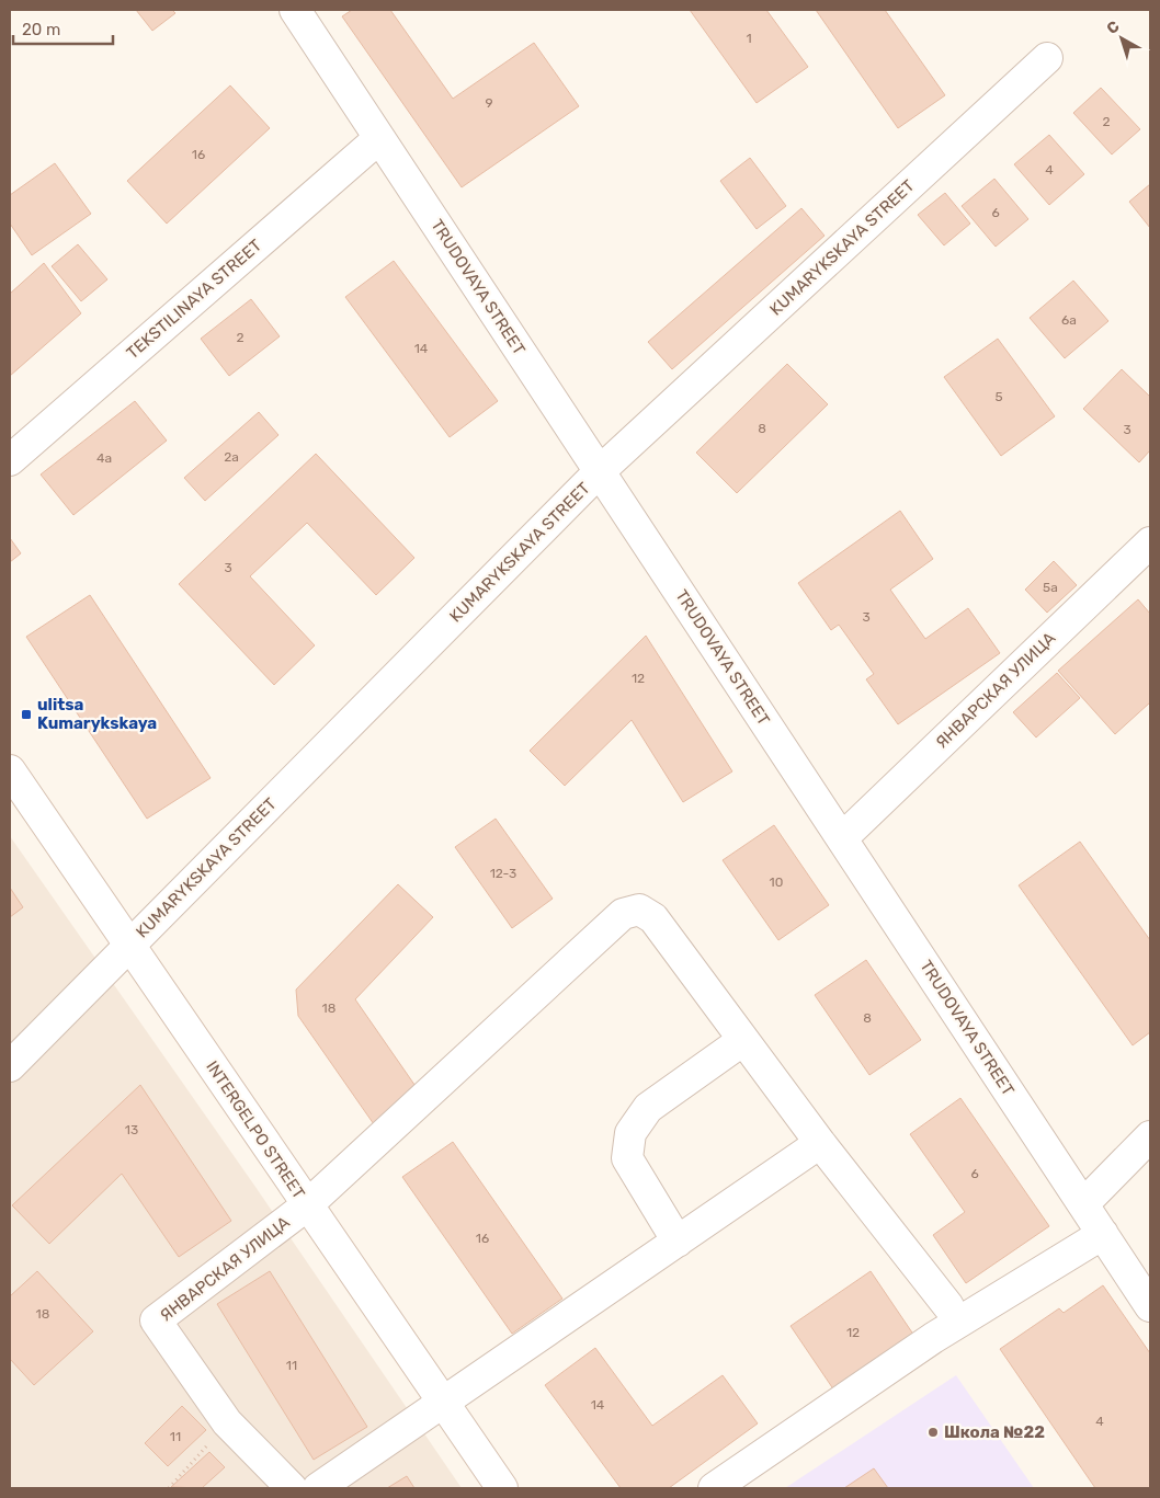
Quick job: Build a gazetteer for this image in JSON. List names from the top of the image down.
{
  "streets": {
    "street": [
      "KUMARYKSKAYA STREET",
      "TRUDOVAYA STREET",
      "TEKSTILINAYA STREET",
      "ЯНВАРСКАЯ УЛИЦА",
      "INTERGELPO STREET"
    ]
  },
  "crossings": [
    ["KUMARYKSKAYA STREET", "TRUDOVAYA STREET"],
    ["KUMARYKSKAYA STREET", "INTERGELPO STREET"],
    ["TRUDOVAYA STREET", "TEKSTILINAYA STREET"],
    ["TRUDOVAYA STREET", "ЯНВАРСКАЯ УЛИЦА"],
    ["ЯНВАРСКАЯ УЛИЦА", "INTERGELPO STREET"]
  ],
  "places": {
    "transit": ["ulitsa Kumarykskaya"],
    "other": ["Школа №22"]
  },
  "house_numbers": [
    "1",
    "9",
    "2",
    "16",
    "4",
    "6",
    "6a",
    "2",
    "14",
    "5",
    "8",
    "3",
    "2a",
    "4a",
    "3",
    "5a",
    "3",
    "12",
    "12-3",
    "10",
    "18",
    "8",
    "13",
    "6",
    "16",
    "18",
    "12",
    "11",
    "14",
    "4",
    "11"
  ],
  "scale_bar": "20 m",
  "north": "top left"
}
